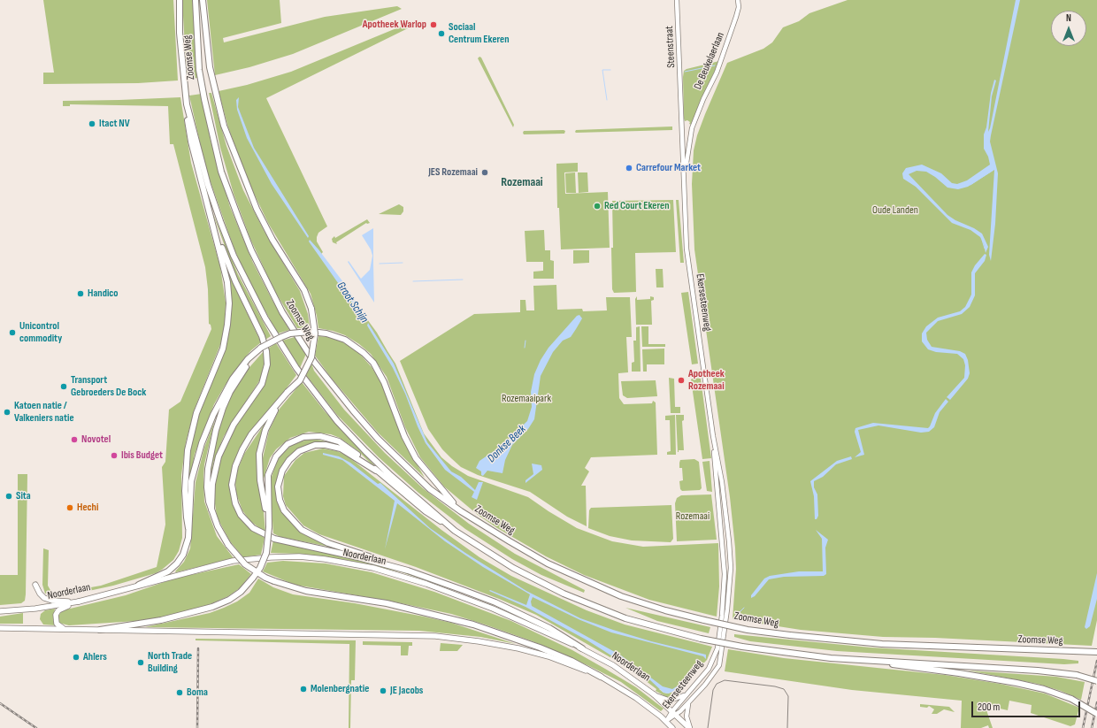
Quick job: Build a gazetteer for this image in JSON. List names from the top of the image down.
{
  "streets": {
    "highway": ["Zoomse Weg"],
    "main road": [
      "Steenstraat",
      "De Beukelaerlaan",
      "Ekersesteenweg",
      "Noorderlaan"
    ]
  },
  "crossings": [
    ["Steenstraat", "Ekersesteenweg"],
    ["De Beukelaerlaan", "Ekersesteenweg"],
    ["Ekersesteenweg", "Noorderlaan"]
  ],
  "districts": ["Rozemaai"],
  "water": ["Groot Schijn", "Donkse Beek"],
  "parks": ["Oude Landen", "Rozemaaipark", "Rozemaai"],
  "places": [
    "Apotheek Warlop",
    "Sociaal Centrum Ekeren",
    "Itact NV",
    "Carrefour Market",
    "JES Rozemaai",
    "Red Court Ekeren",
    "Handico",
    "Unicontrol commodity",
    "Apotheek Rozemaai",
    "Transport Gebroeders De Bock",
    "Katoen natie / Valkeniers natie",
    "Novotel",
    "Ibis Budget",
    "Sita",
    "Hechi",
    "Ahlers",
    "North Trade Building",
    "Molenbergnatie",
    "JE Jacobs",
    "Boma"
  ],
  "scale_bar": "200 m",
  "north": "top"
}
